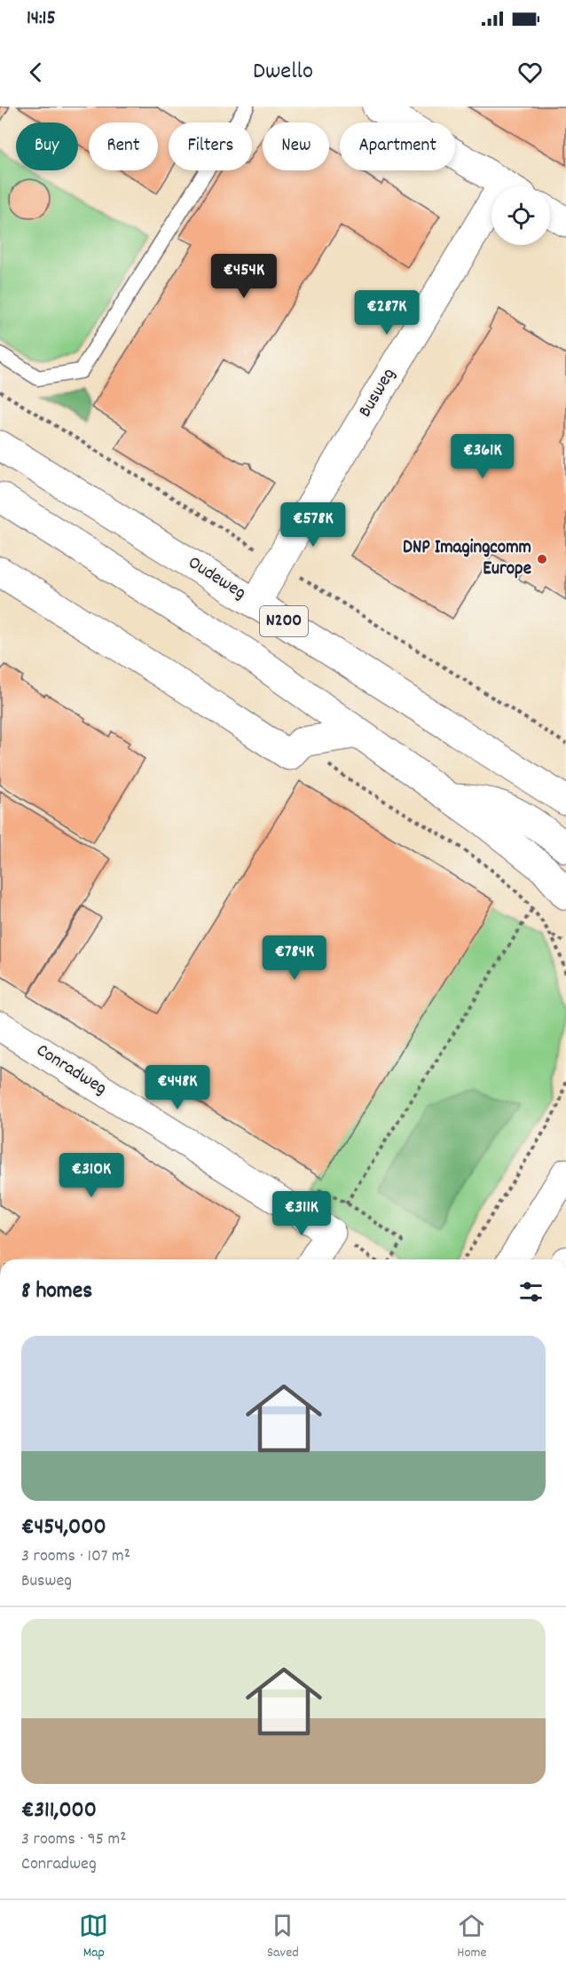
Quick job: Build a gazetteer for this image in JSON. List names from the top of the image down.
{
  "streets": {
    "main road": [
      "Busweg",
      "Oudeweg",
      "N200",
      "Conradweg"
    ]
  },
  "crossings": [
    ["Busweg", "Oudeweg"]
  ],
  "places": ["DNP Imagingcomm Europe"],
  "page": {
    "status": "14:15",
    "header": "Dwello",
    "chip": [
      "Buy",
      "Rent",
      "Filters",
      "New",
      "Apartment"
    ],
    "price": [
      "€454K",
      "€287K",
      "€361K",
      "€578K",
      "€784K",
      "€448K",
      "€310K",
      "€311K"
    ],
    "heading": "8 homes",
    "list": [
      {
        "name": "€454,000",
        "note": "3 rooms · 107 m² · Busweg"
      },
      {
        "name": "€311,000",
        "note": "3 rooms · 95 m² · Conradweg"
      }
    ],
    "tabs": ["Map", "Saved", "Home"]
  }
}
